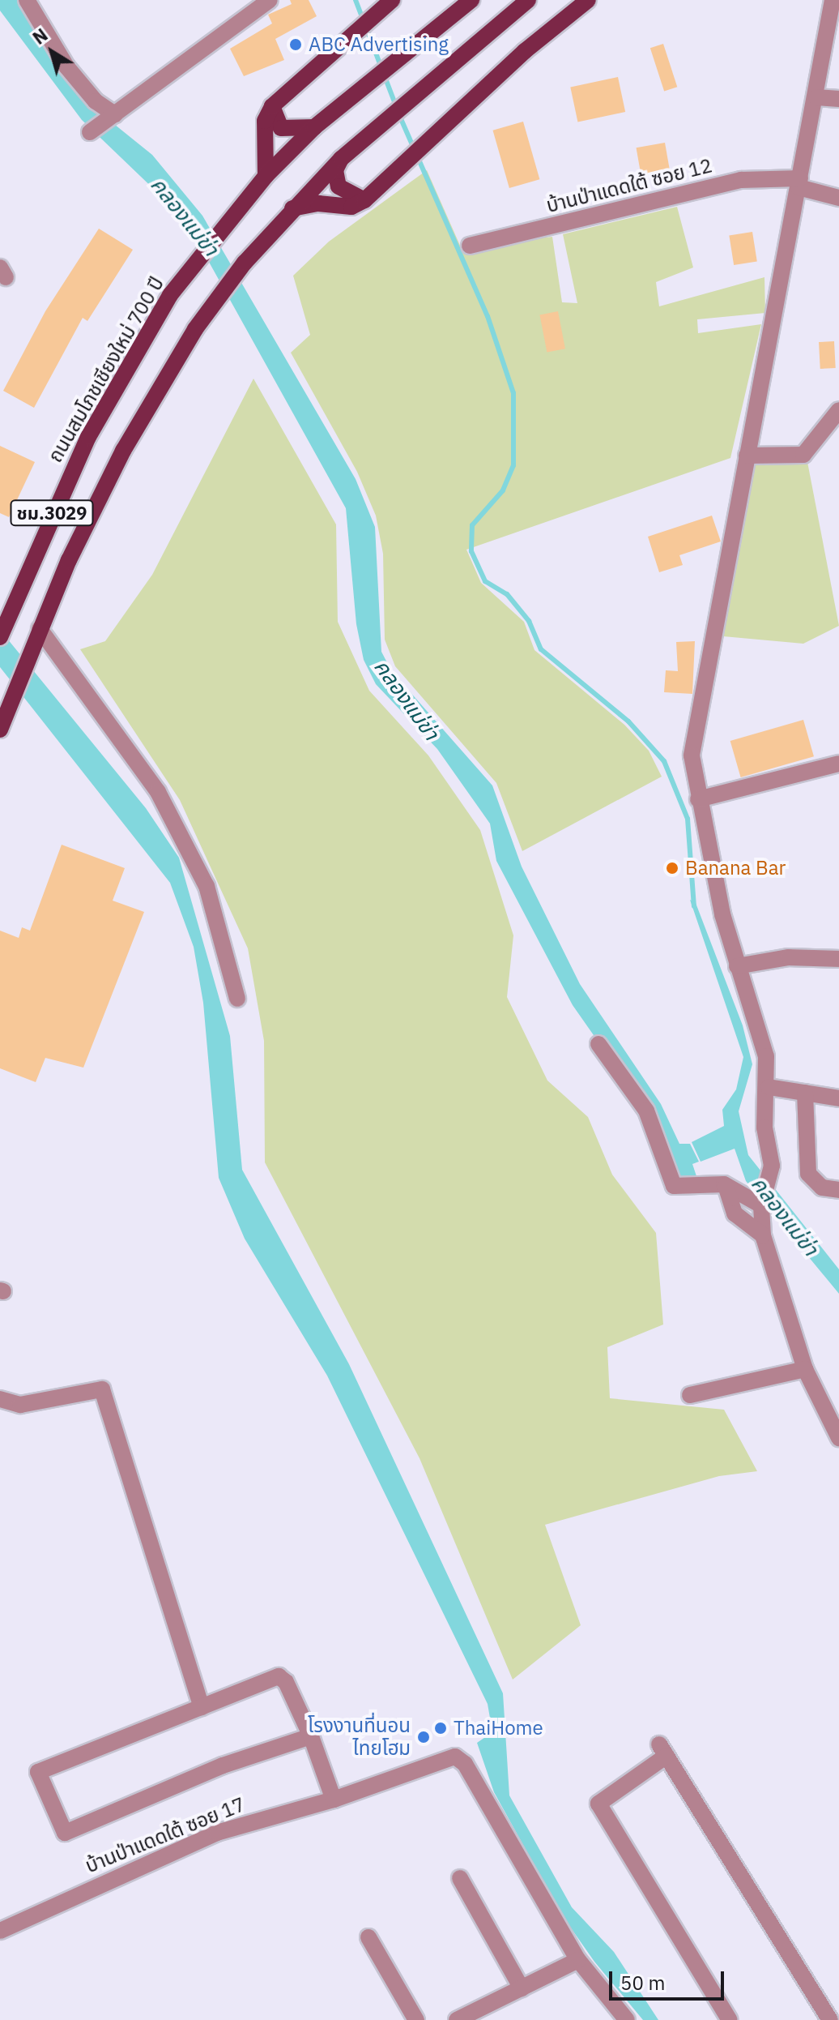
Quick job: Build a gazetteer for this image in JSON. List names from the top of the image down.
{
  "streets": {
    "main road": ["ถนนสมโภชเชียงใหม่ 700 ปี", "ชม.3029"],
    "street": ["บ้านป่าแดดใต้ ซอย 12", "บ้านป่าแดดใต้ ซอย 17"]
  },
  "water": ["คลองแม่ข่า"],
  "places": [
    "ABC Advertising",
    "Banana Bar",
    "ThaiHome",
    "โรงงานที่นอน ไทยโฮม"
  ],
  "scale_bar": "50 m",
  "north": "top left"
}
